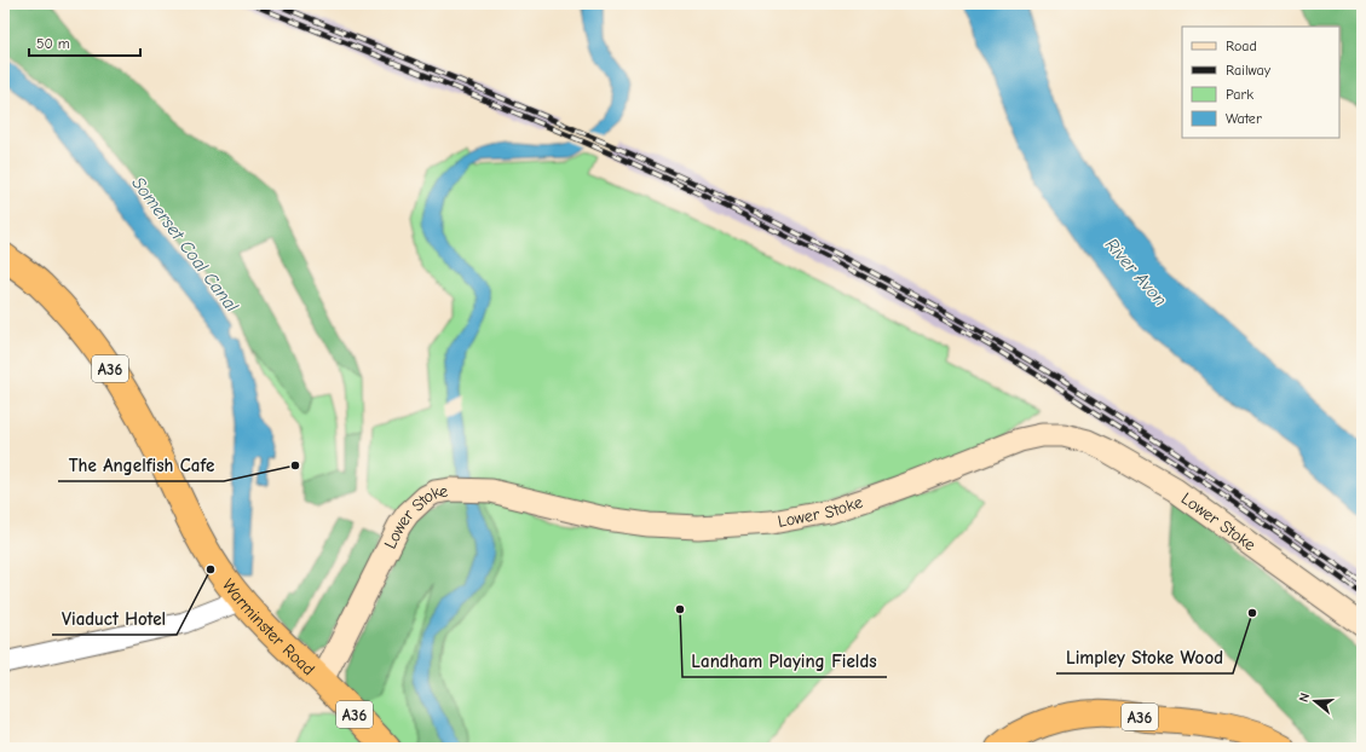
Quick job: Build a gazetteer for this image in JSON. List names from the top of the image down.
{
  "streets": {
    "highway": ["A36", "Warminster Road"],
    "main road": ["Lower Stoke"]
  },
  "crossings": [
    ["Lower Stoke", "Warminster Road"]
  ],
  "water": ["Somerset Coal Canal", "River Avon"],
  "places": [
    "The Angelfish Cafe",
    "Viaduct Hotel",
    "Landham Playing Fields",
    "Limpley Stoke Wood"
  ],
  "legend": [
    "Road",
    "Railway",
    "Park",
    "Water"
  ],
  "scale_bar": "50 m",
  "north": "left"
}
